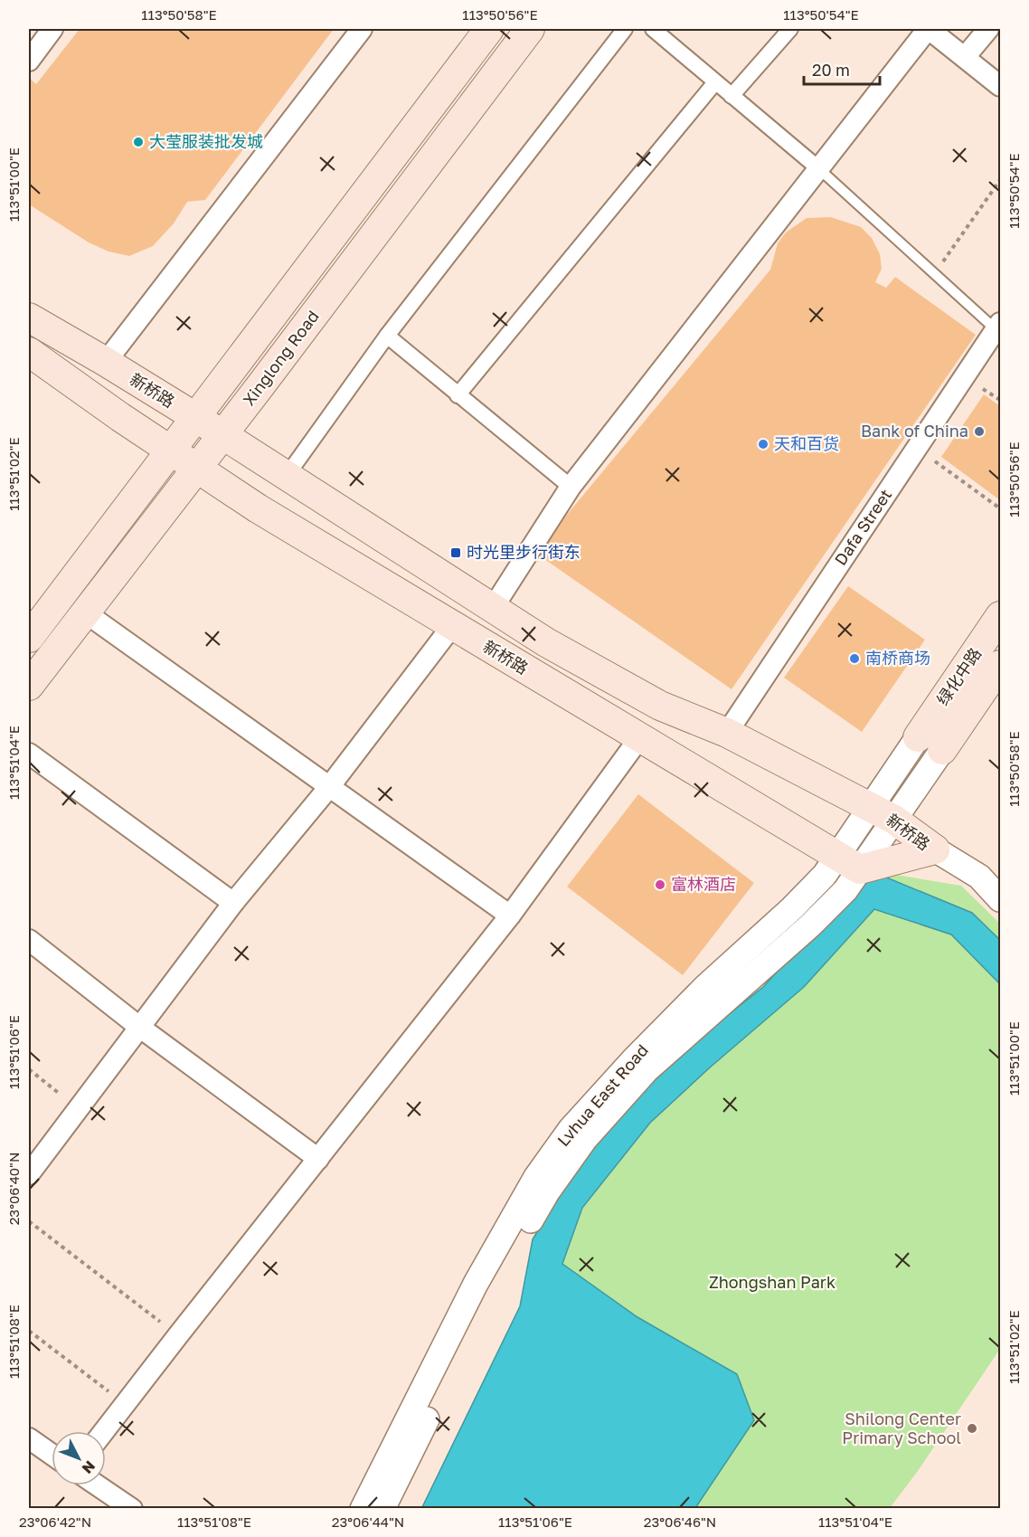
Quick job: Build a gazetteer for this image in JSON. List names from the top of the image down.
{
  "streets": {
    "main road": ["Xinglong Road", "新桥路", "绿化中路"],
    "street": ["Dafa Street", "Lvhua East Road"]
  },
  "crossings": [
    ["Xinglong Road", "新桥路"],
    ["新桥路", "Dafa Street"],
    ["新桥路", "Lvhua East Road"],
    ["绿化中路", "Lvhua East Road"]
  ],
  "parks": ["Zhongshan Park"],
  "places": {
    "other": [
      "大莹服装批发城",
      "Bank of China",
      "天和百货",
      "南桥商场",
      "富林酒店",
      "Shilong Center Primary School"
    ],
    "transit": ["时光里步行街东"]
  },
  "scale_bar": "20 m",
  "north": "bottom right",
  "coordinates": [
    "113°50'58\"E",
    "113°50'56\"E",
    "113°50'54\"E",
    "113°51'00\"E",
    "113°51'02\"E",
    "113°51'04\"E",
    "113°51'06\"E",
    "23°06'40\"N",
    "113°51'08\"E",
    "23°06'42\"N",
    "23°06'44\"N",
    "23°06'46\"N"
  ]
}
